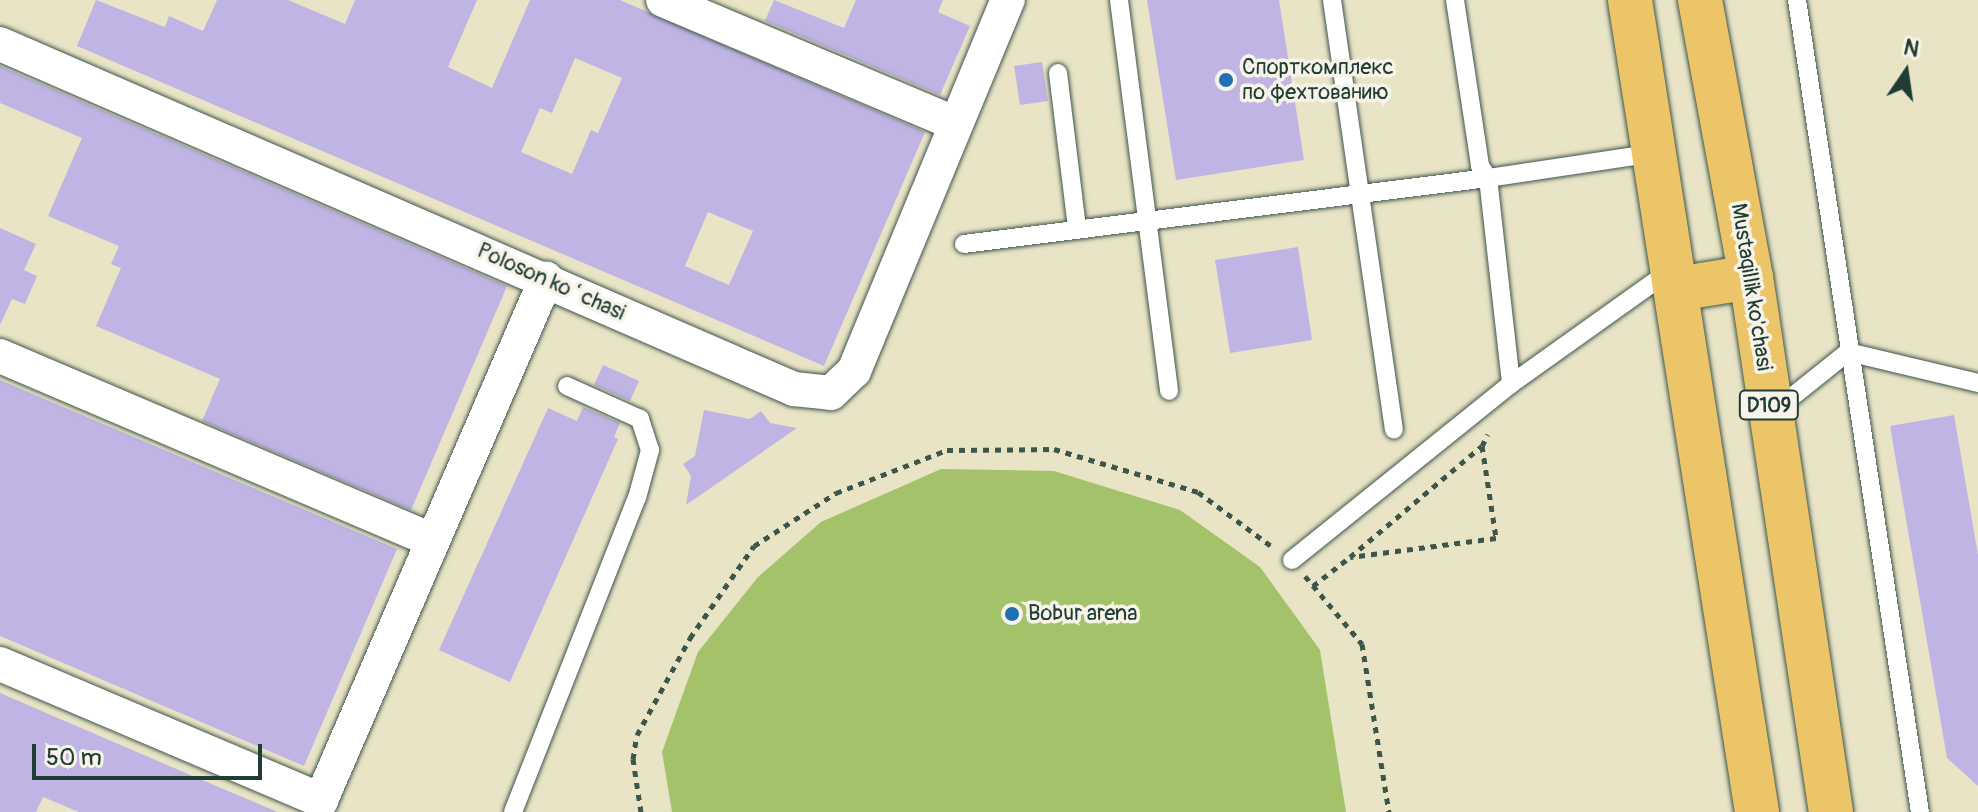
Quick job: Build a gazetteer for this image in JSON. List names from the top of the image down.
{
  "streets": {
    "main road": ["Mustaqillik ko'chasi", "D109"],
    "street": ["Poloson koʻchasi"]
  },
  "places": ["Спорткомплекс по фехтованию", "Bobur arena"],
  "scale_bar": "50 m",
  "north": "top"
}
